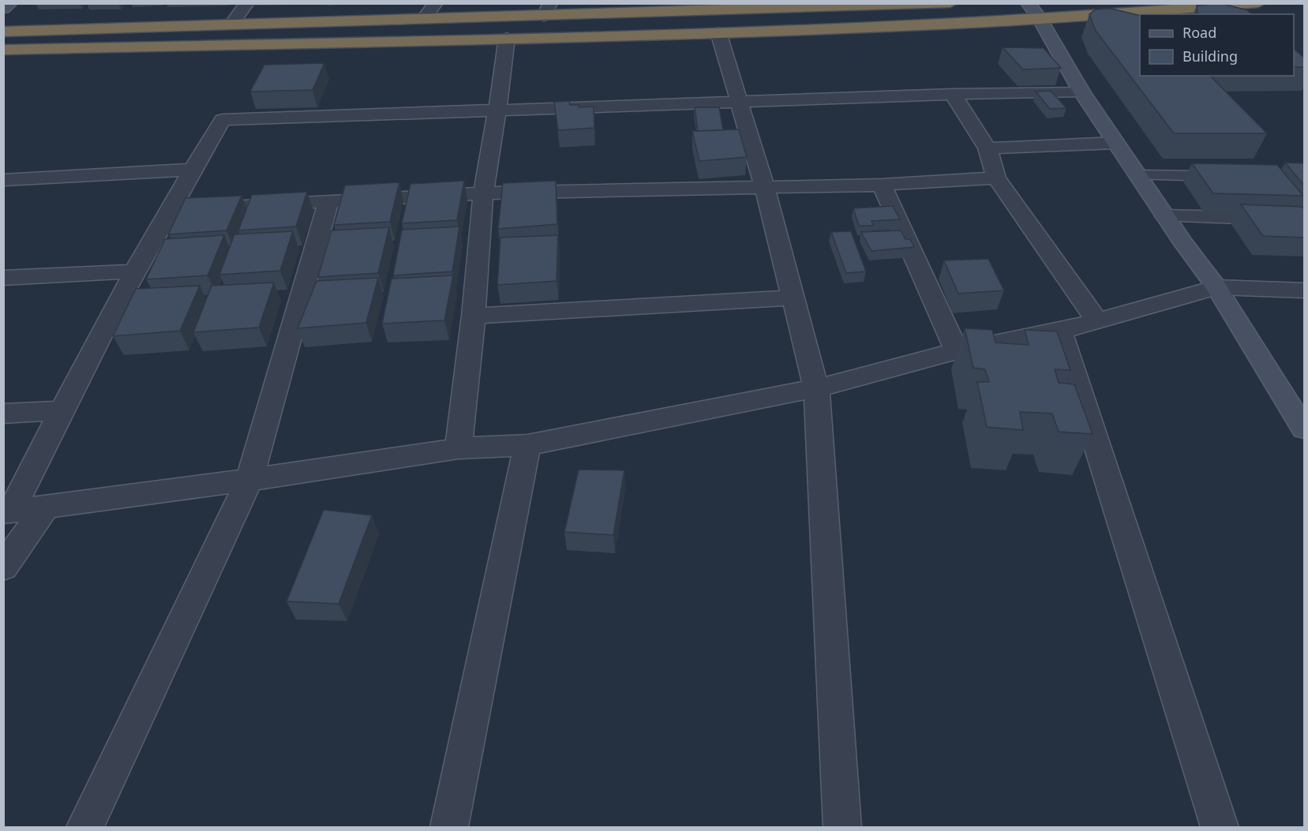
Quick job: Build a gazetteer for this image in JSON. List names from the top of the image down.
{
  "legend": ["Road", "Building"]
}
